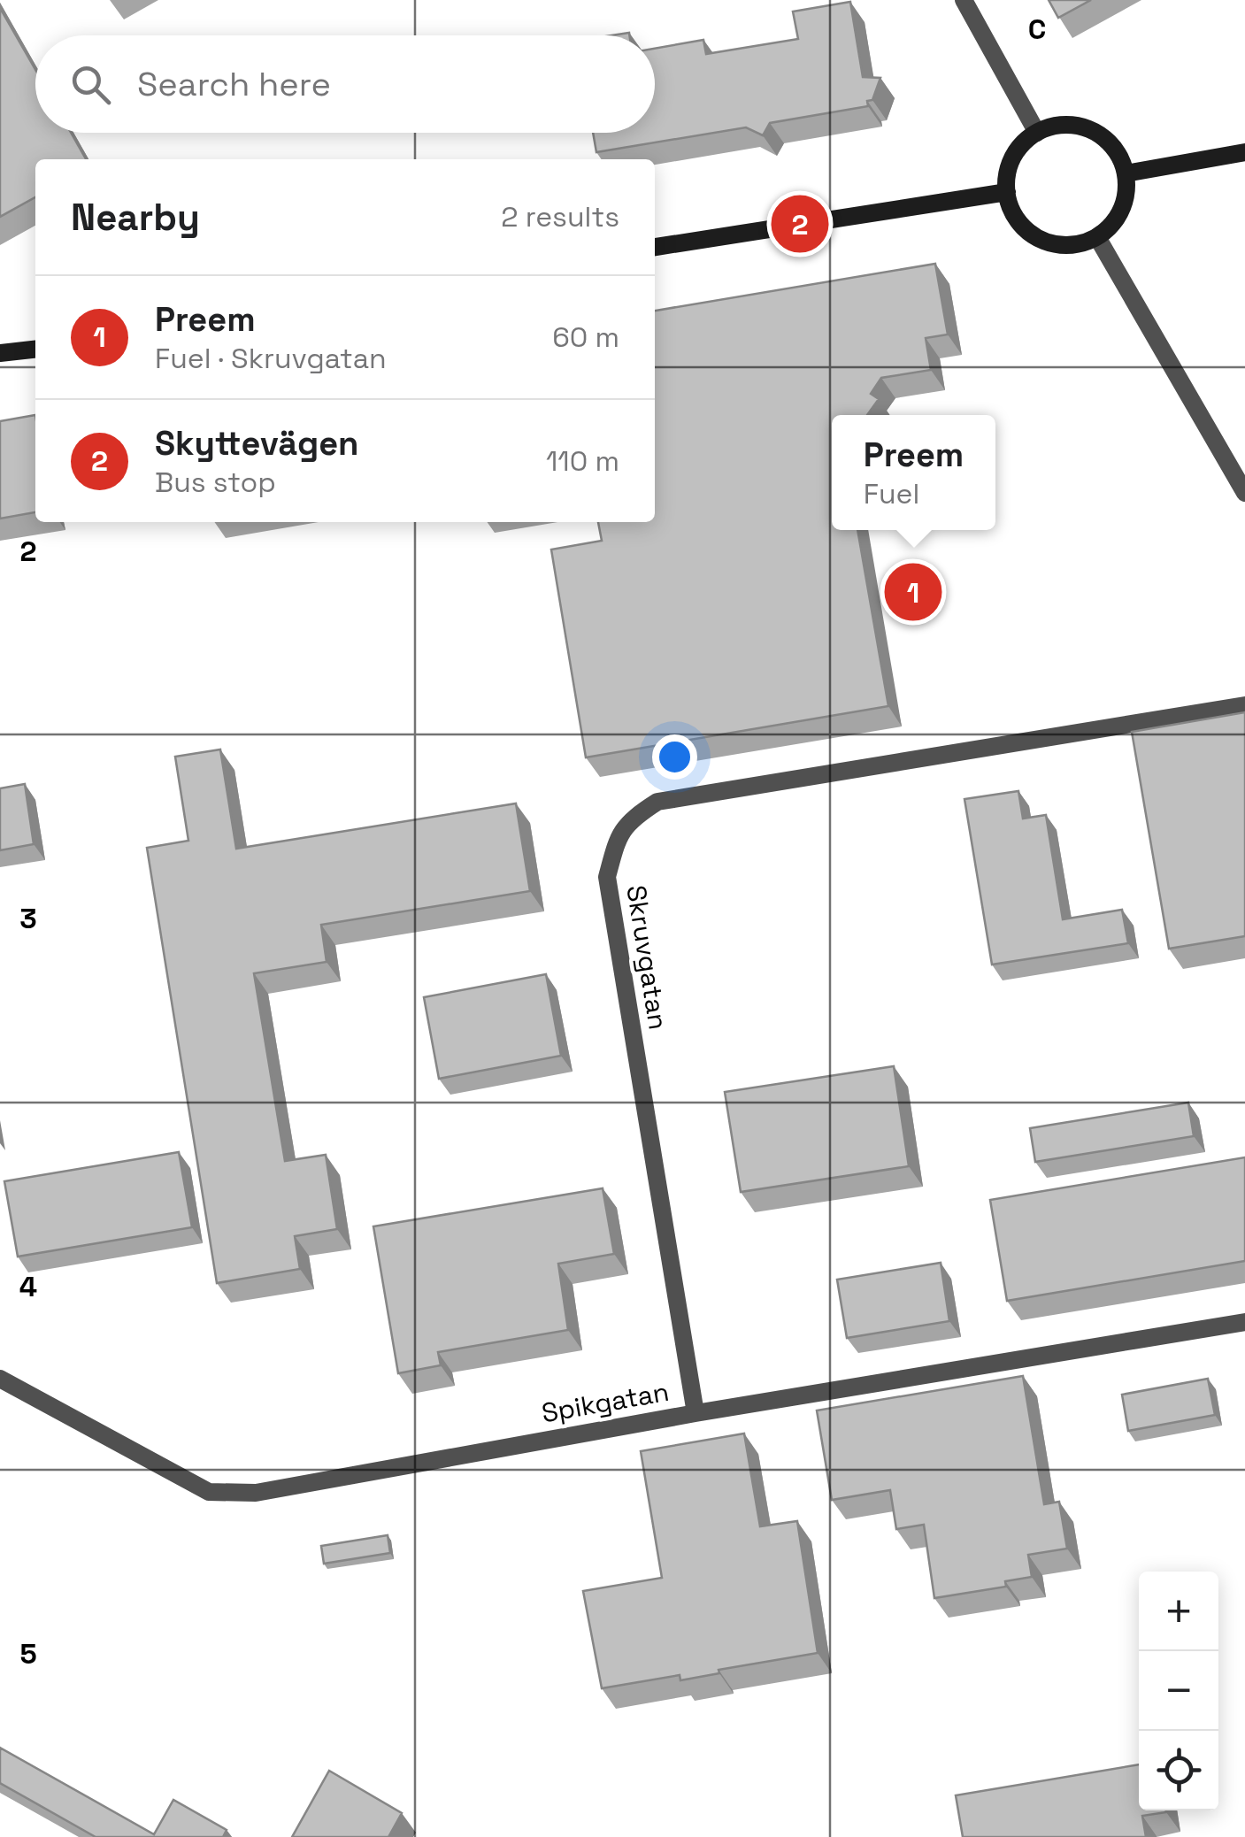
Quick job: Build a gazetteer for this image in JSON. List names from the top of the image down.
{
  "streets": {
    "street": ["Skruvgatan", "Spikgatan"]
  },
  "crossings": [
    ["Skruvgatan", "Spikgatan"]
  ],
  "page": {
    "search": "Search here",
    "heading": ["Nearby", "2 results"],
    "pins": ["2", "1"],
    "list": [
      {
        "mark": "1",
        "name": "Preem",
        "note": "Fuel · Skruvgatan",
        "value": "60 m"
      },
      {
        "mark": "2",
        "name": "Skyttevägen",
        "note": "Bus stop",
        "value": "110 m"
      }
    ],
    "popup": ["Preem", "Fuel"],
    "map_buttons": ["+", "−"]
  },
  "grid": {
    "columns": ["C"],
    "rows": [
      "2",
      "3",
      "4",
      "5"
    ]
  }
}
